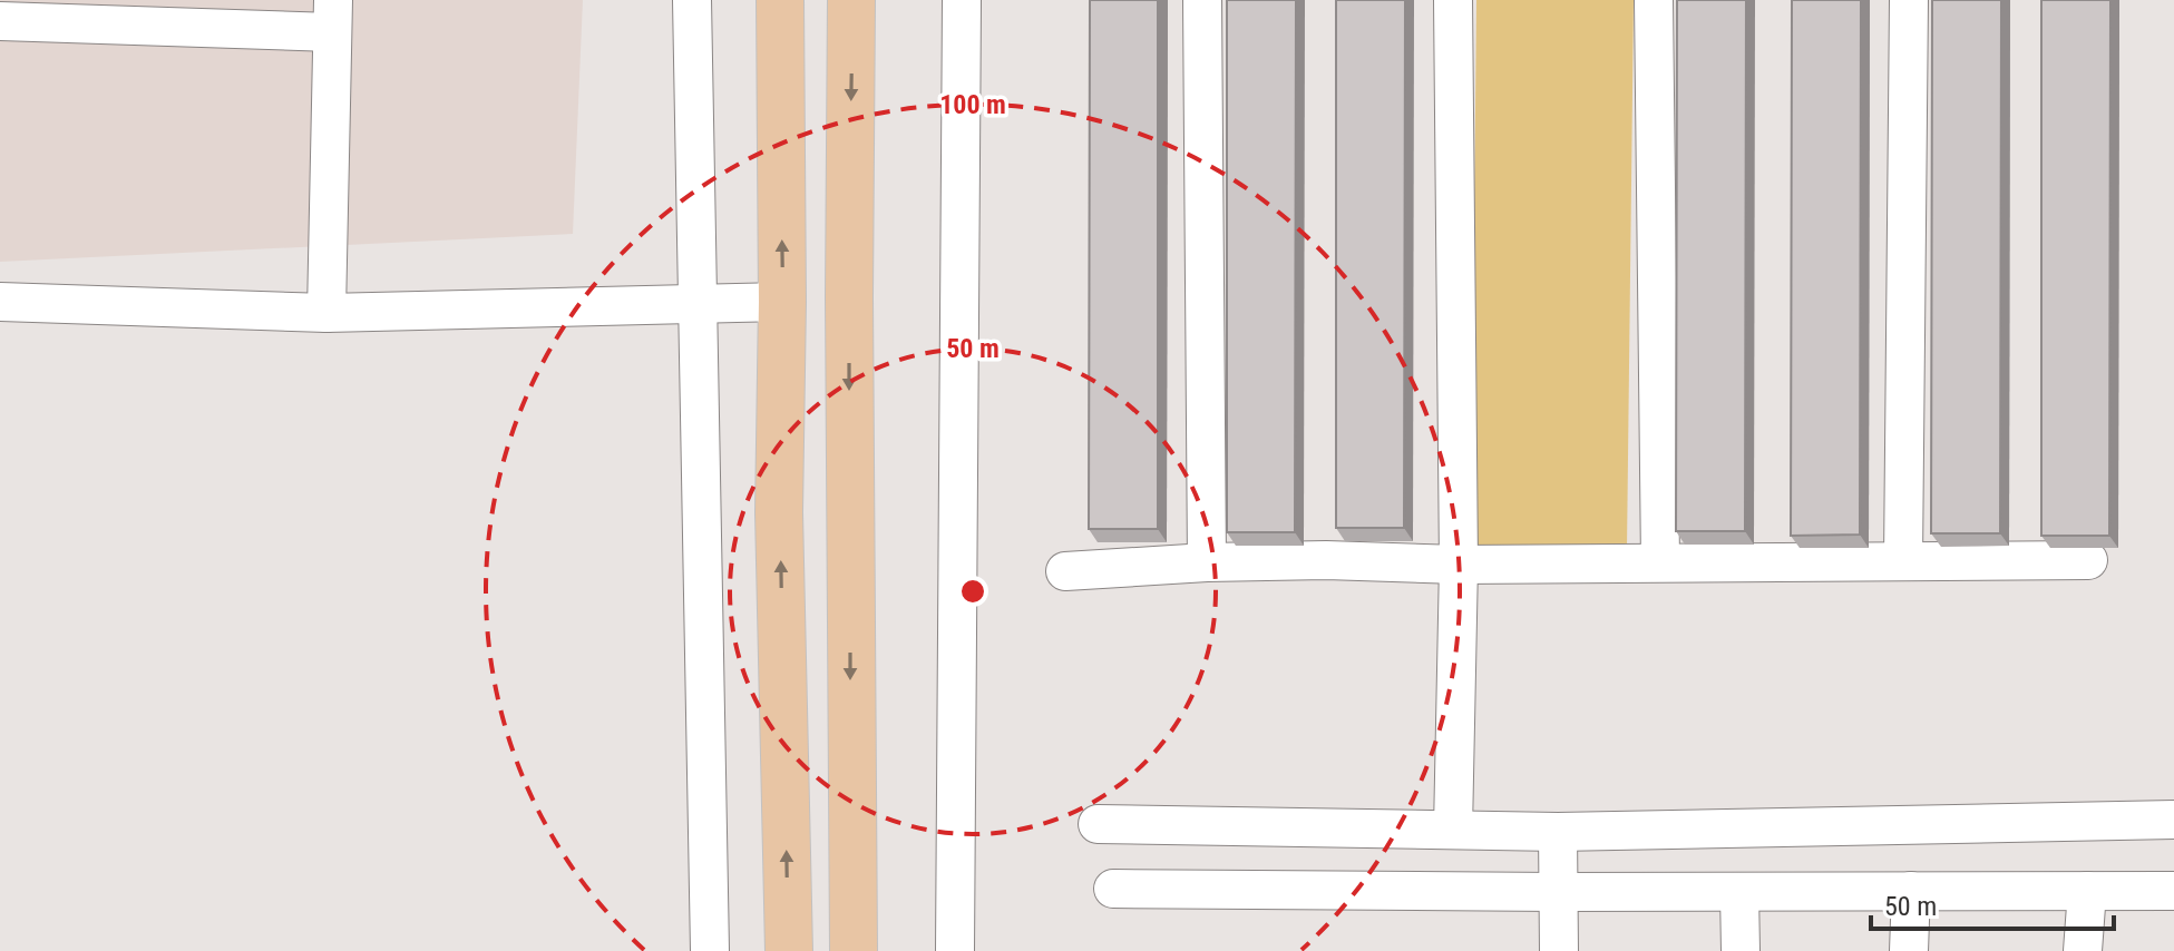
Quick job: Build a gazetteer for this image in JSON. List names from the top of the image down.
{
  "scale_bar": "50 m",
  "rings": ["100 m", "50 m"]
}
